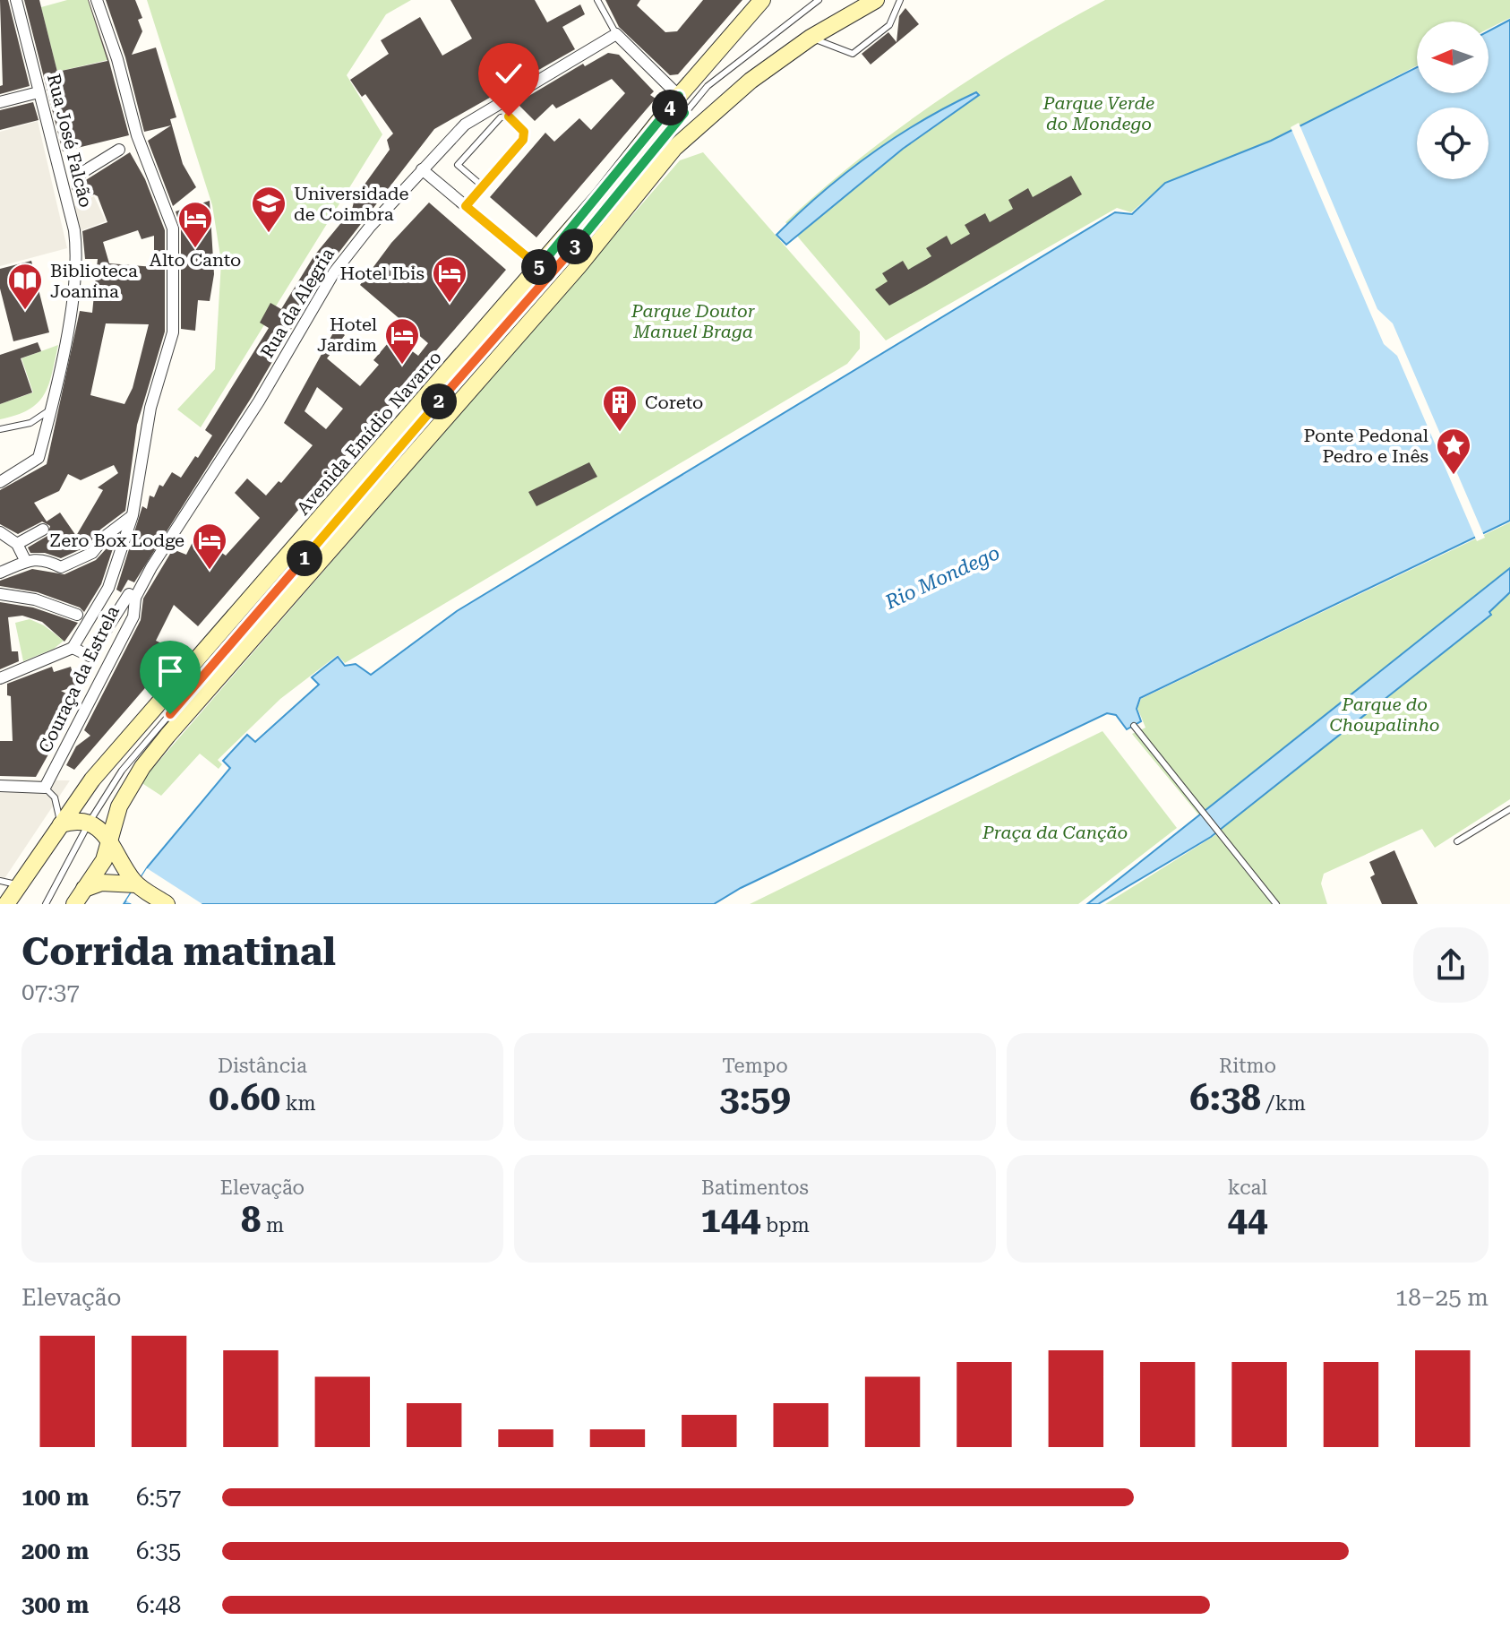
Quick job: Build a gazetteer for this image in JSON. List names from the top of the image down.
{
  "streets": {
    "main road": ["Avenida Emídio Navarro"],
    "street": ["Rua José Falcão", "Rua da Alegria", "Couraça da Estrela"]
  },
  "crossings": [
    ["Rua da Alegria", "Couraça da Estrela"]
  ],
  "water": ["Rio Mondego"],
  "parks": [
    "Parque Verde do Mondego",
    "Parque Doutor Manuel Braga",
    "Parque do Choupalinho",
    "Praça da Canção"
  ],
  "places": {
    "school or university": ["Universidade de Coimbra"],
    "hotel": [
      "Alto Canto",
      "Hotel Ibis",
      "Hotel Jardim",
      "Zero Box Lodge"
    ],
    "library": ["Biblioteca Joanina"],
    "building": ["Coreto"],
    "place": ["Ponte Pedonal Pedro e Inês"]
  },
  "north": "left",
  "page": {
    "pins": [
      "4",
      "3",
      "5",
      "2",
      "1"
    ],
    "heading": ["Corrida matinal", "07:37"],
    "stats": [
      ["Distância", "0.60 km"],
      ["Tempo", "3:59"],
      ["Ritmo", "6:38 /km"],
      ["Elevação", "8 m"],
      ["Batimentos", "144 bpm"],
      ["kcal", "44"]
    ],
    "chart": ["Elevação", "18–25 m"],
    "list": [
      {
        "name": "100 m",
        "note": "6:57"
      },
      {
        "name": "200 m",
        "note": "6:35"
      },
      {
        "name": "300 m",
        "note": "6:48"
      }
    ]
  }
}
